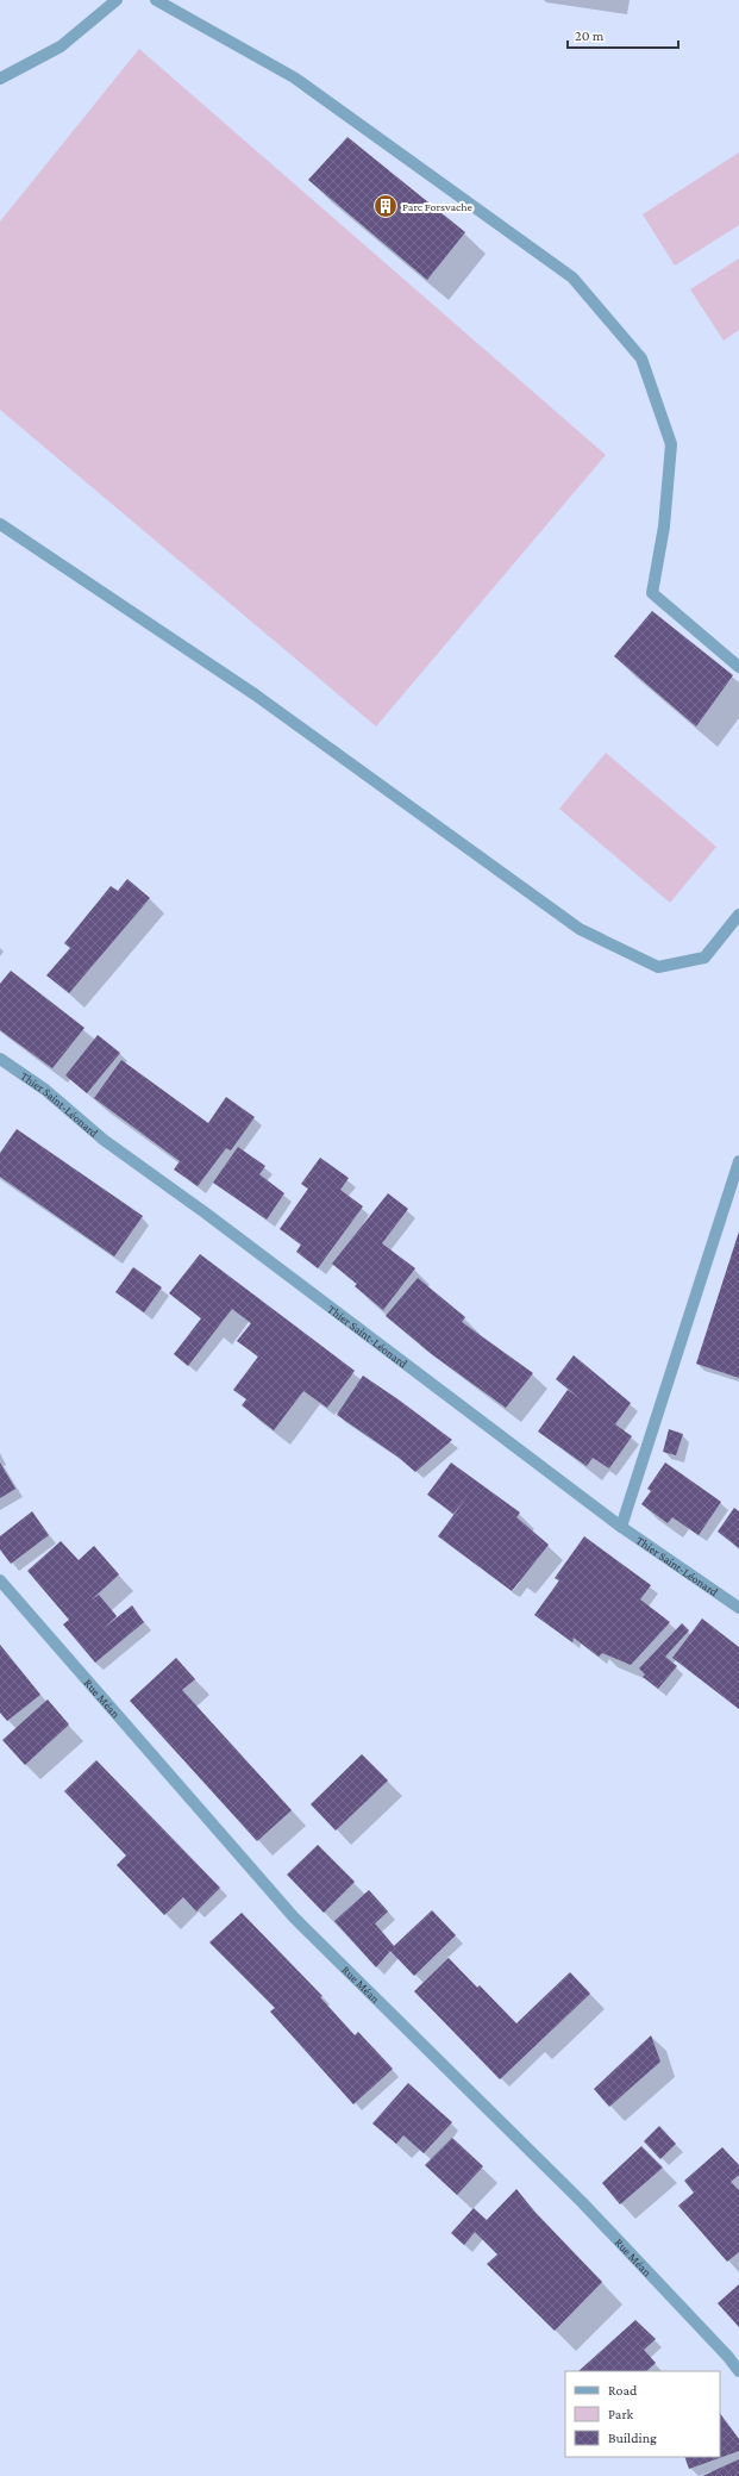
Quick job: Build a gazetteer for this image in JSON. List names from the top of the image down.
{
  "streets": {
    "street": ["Thier Saint-Léonard", "Rue Méan"]
  },
  "places": {
    "building": ["Parc Forsvache"]
  },
  "legend": ["Road", "Park", "Building"],
  "scale_bar": "20 m"
}
